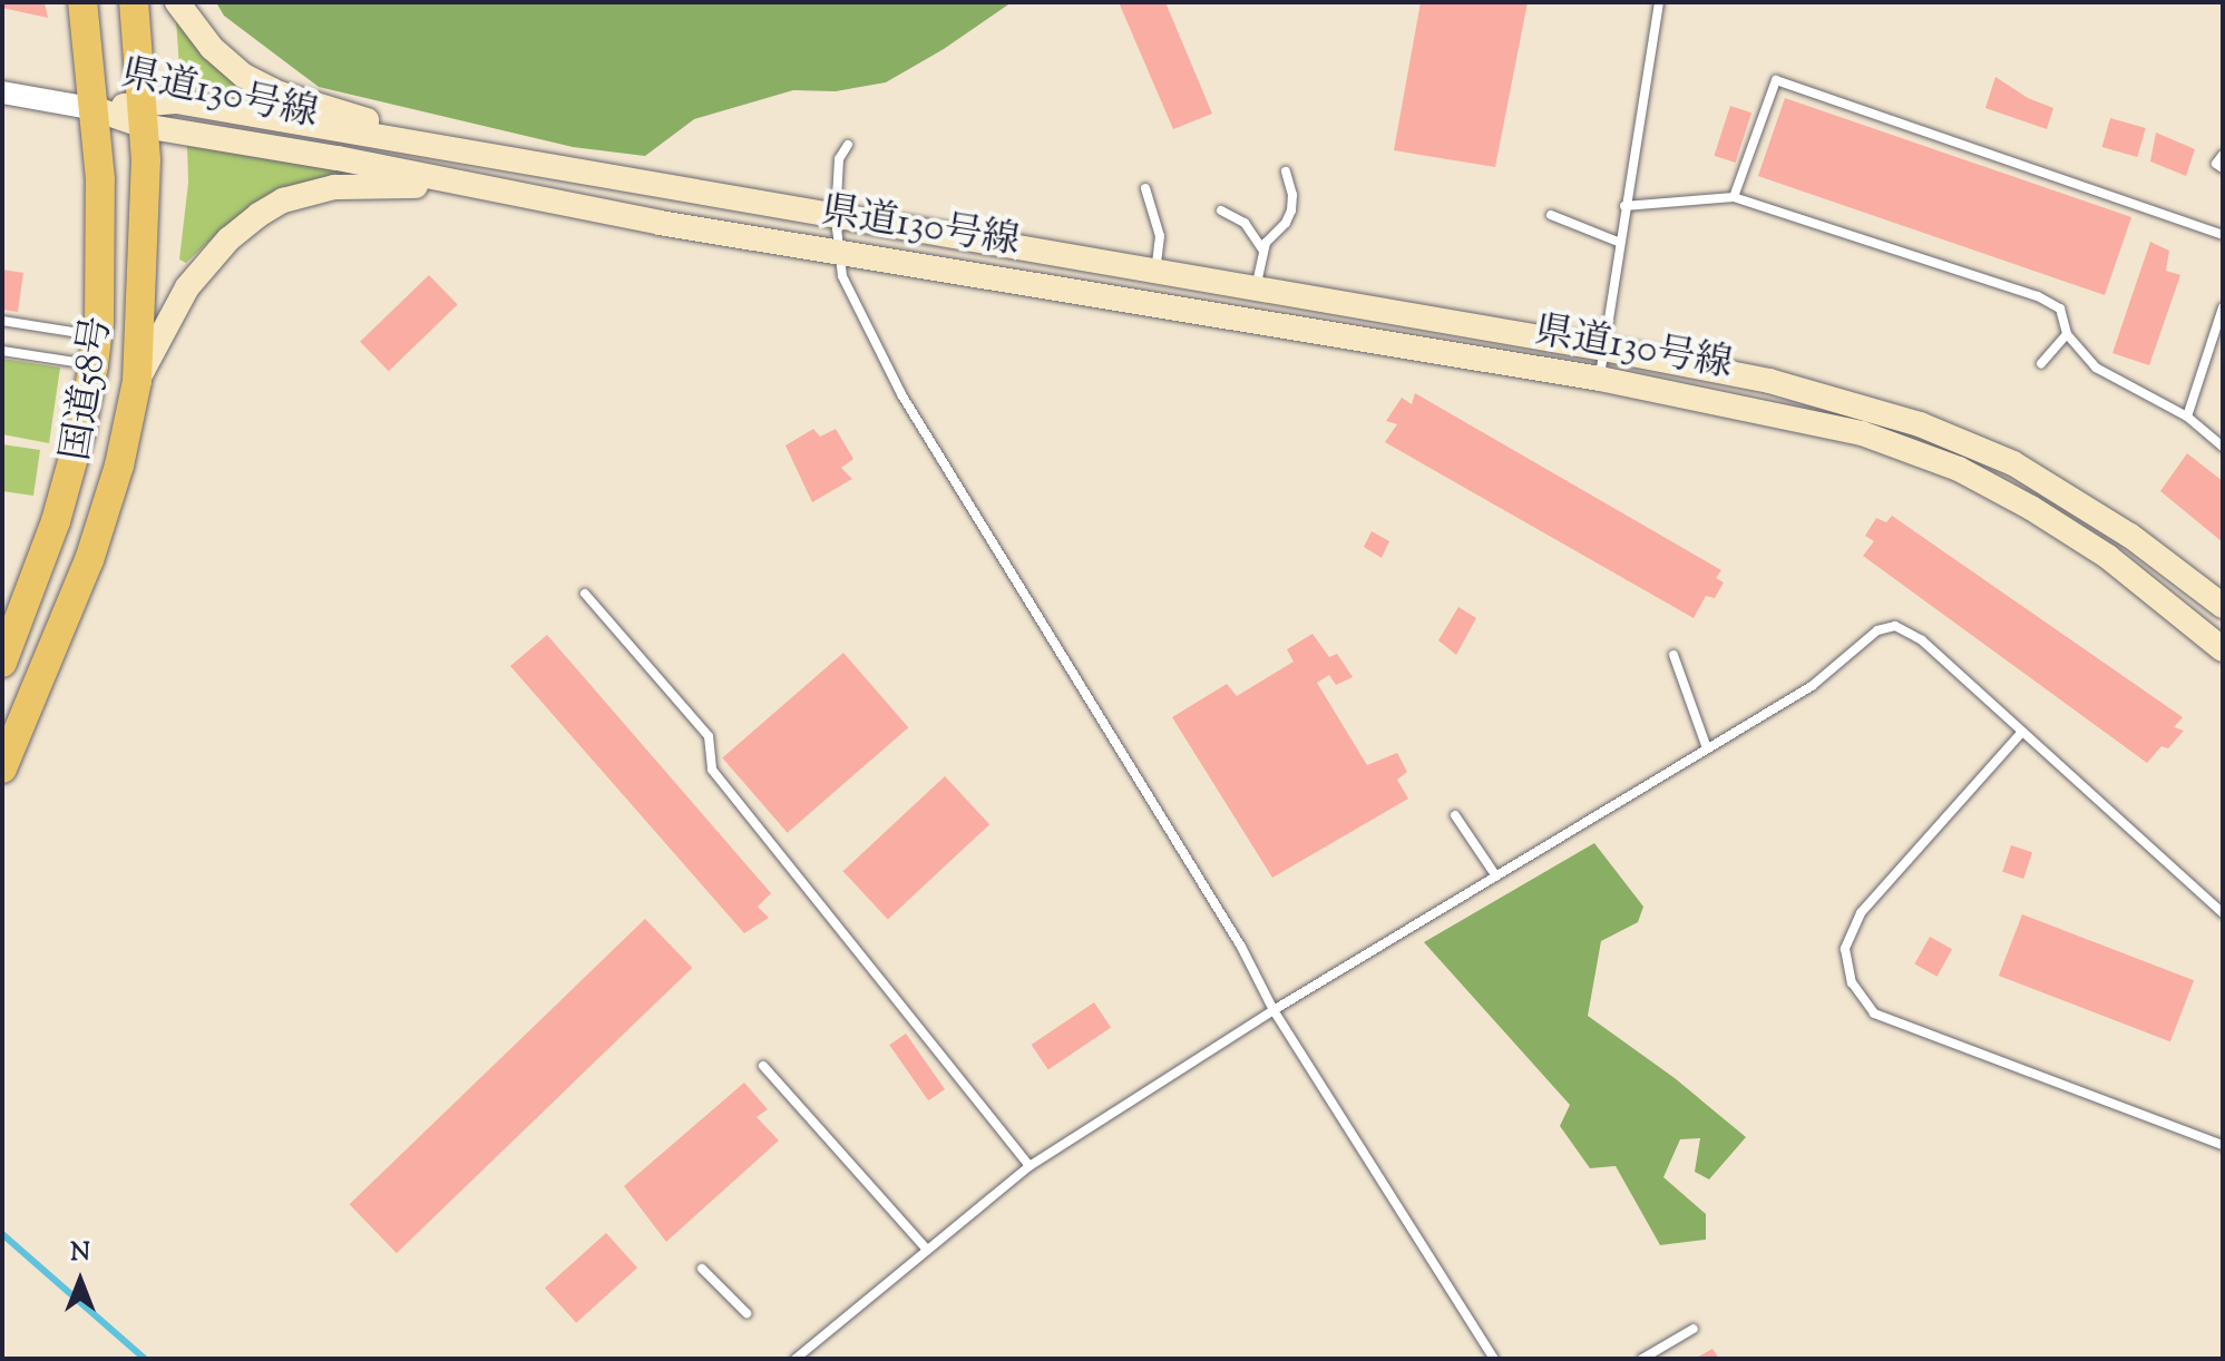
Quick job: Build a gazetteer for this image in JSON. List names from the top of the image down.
{
  "streets": {
    "highway": ["国道58号"],
    "main road": ["県道130号線"]
  },
  "crossings": [
    ["県道130号線", "国道58号"]
  ],
  "north": "top"
}
